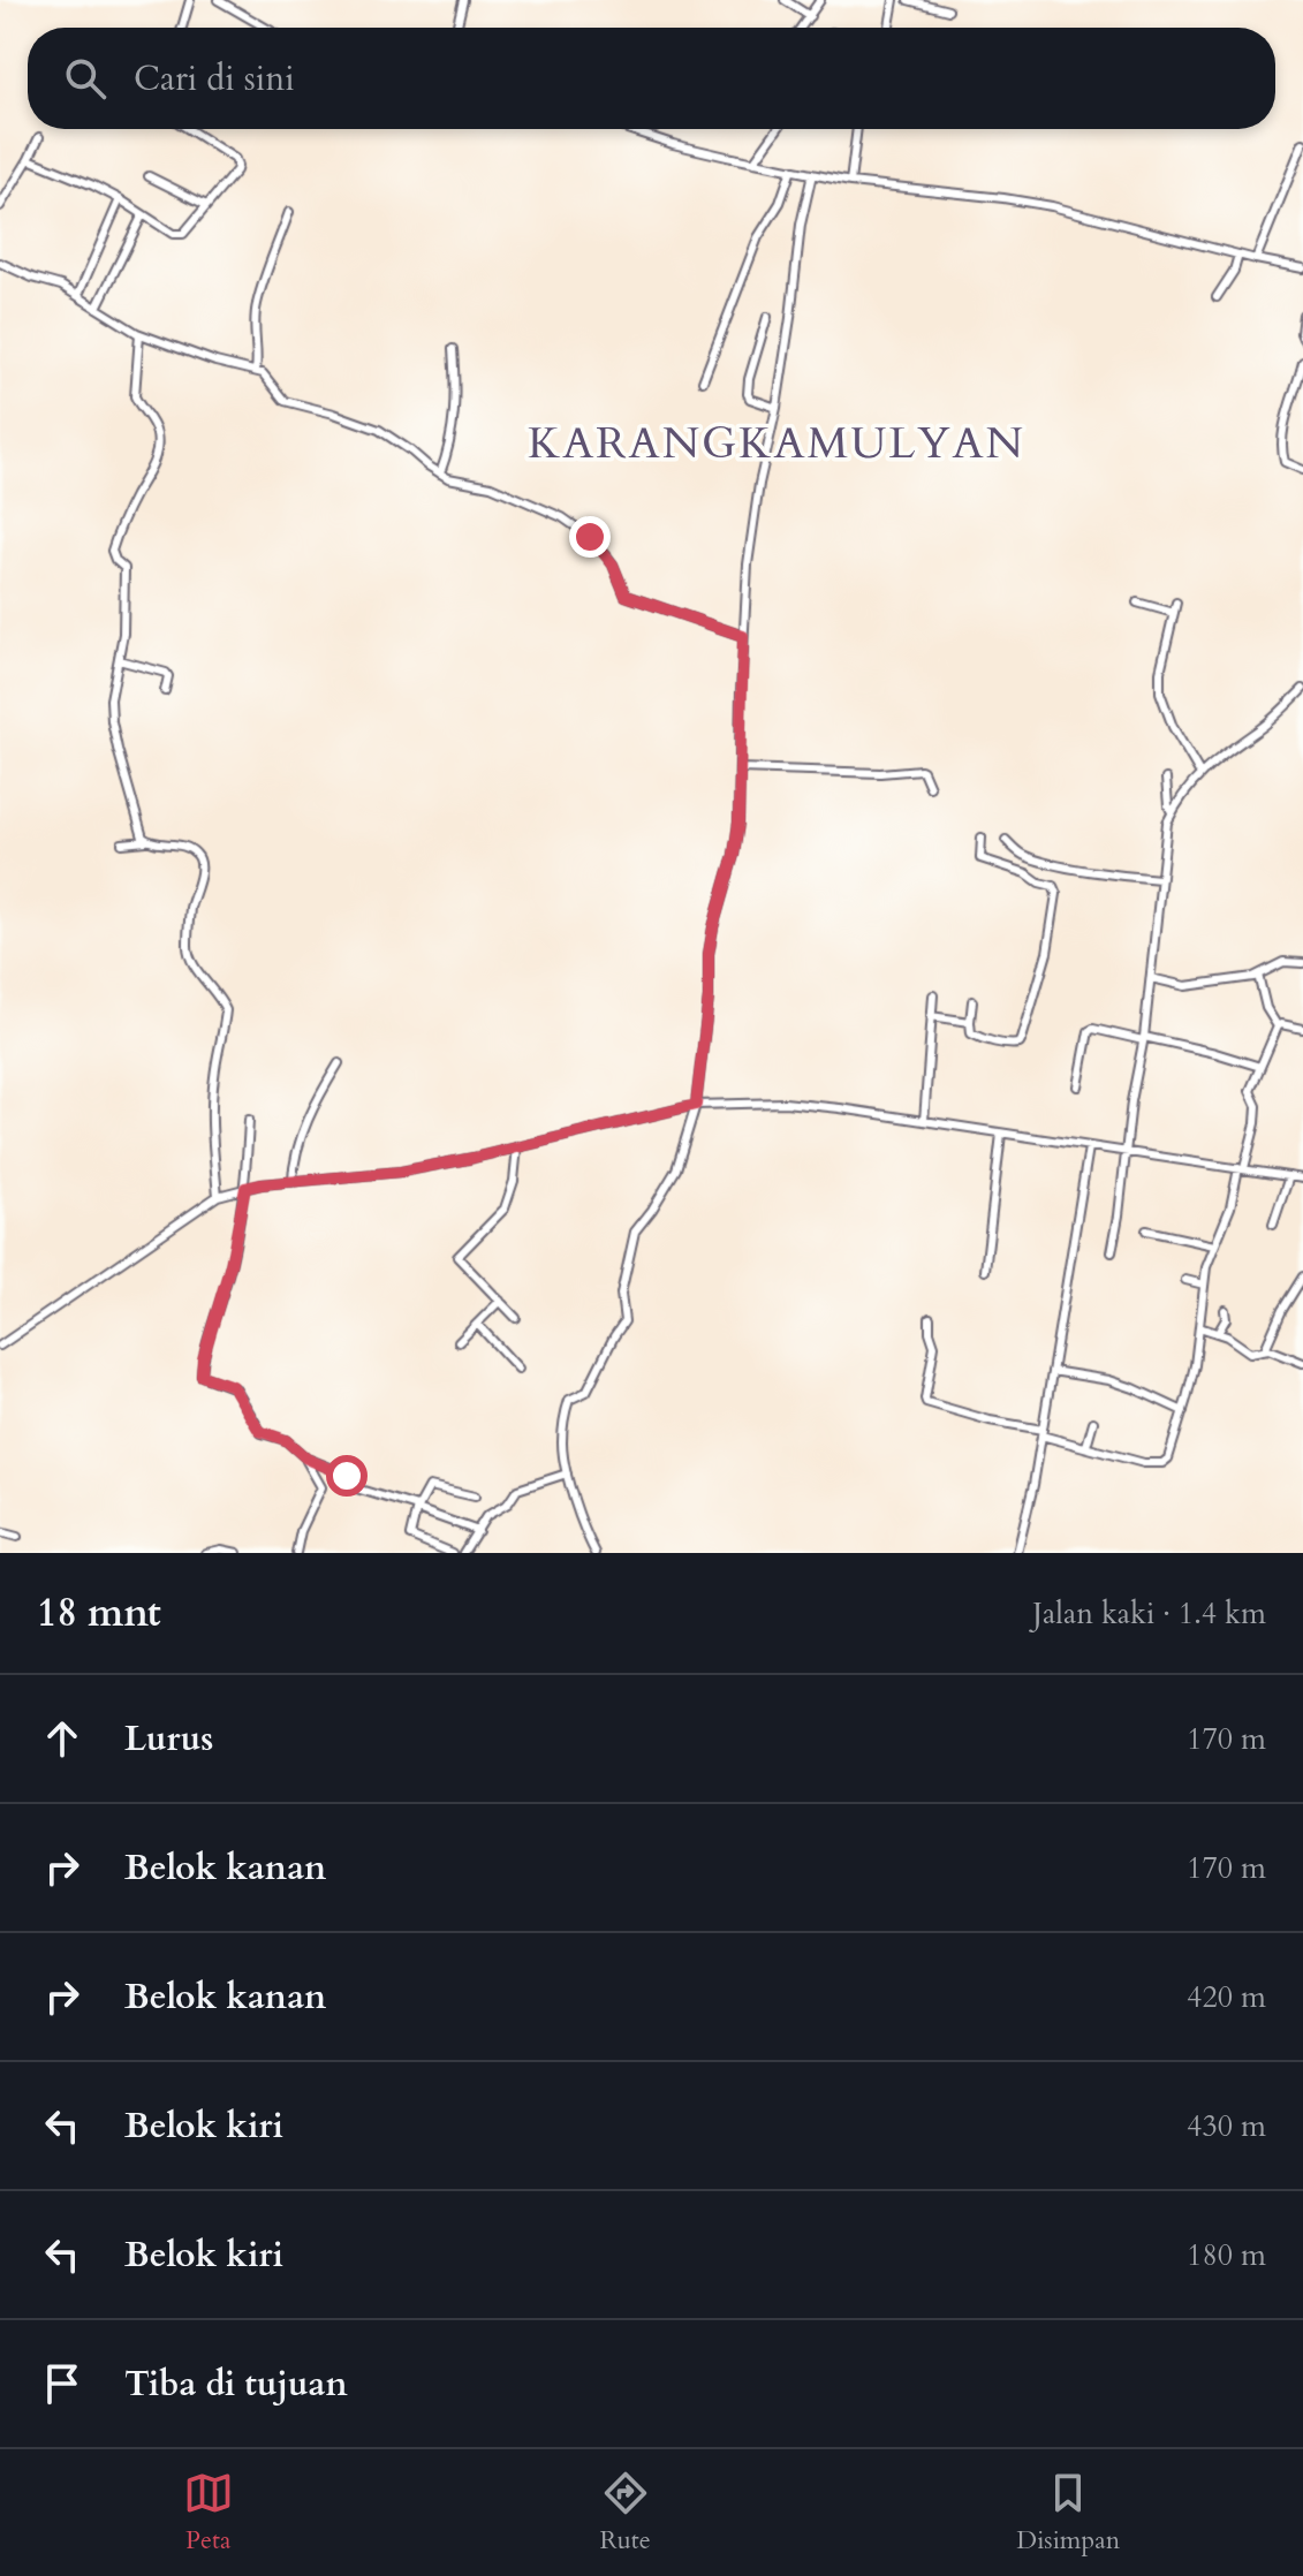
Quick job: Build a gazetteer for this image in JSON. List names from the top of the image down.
{
  "districts": ["KARANGKAMULYAN"],
  "page": {
    "search": "Cari di sini",
    "heading": ["18 mnt", "Jalan kaki · 1.4 km"],
    "list": [
      ["Lurus", "170 m"],
      ["Belok kanan", "170 m"],
      ["Belok kanan", "420 m"],
      ["Belok kiri", "430 m"],
      ["Belok kiri", "180 m"],
      "Tiba di tujuan"
    ],
    "nav": ["Peta", "Rute", "Disimpan"]
  }
}
